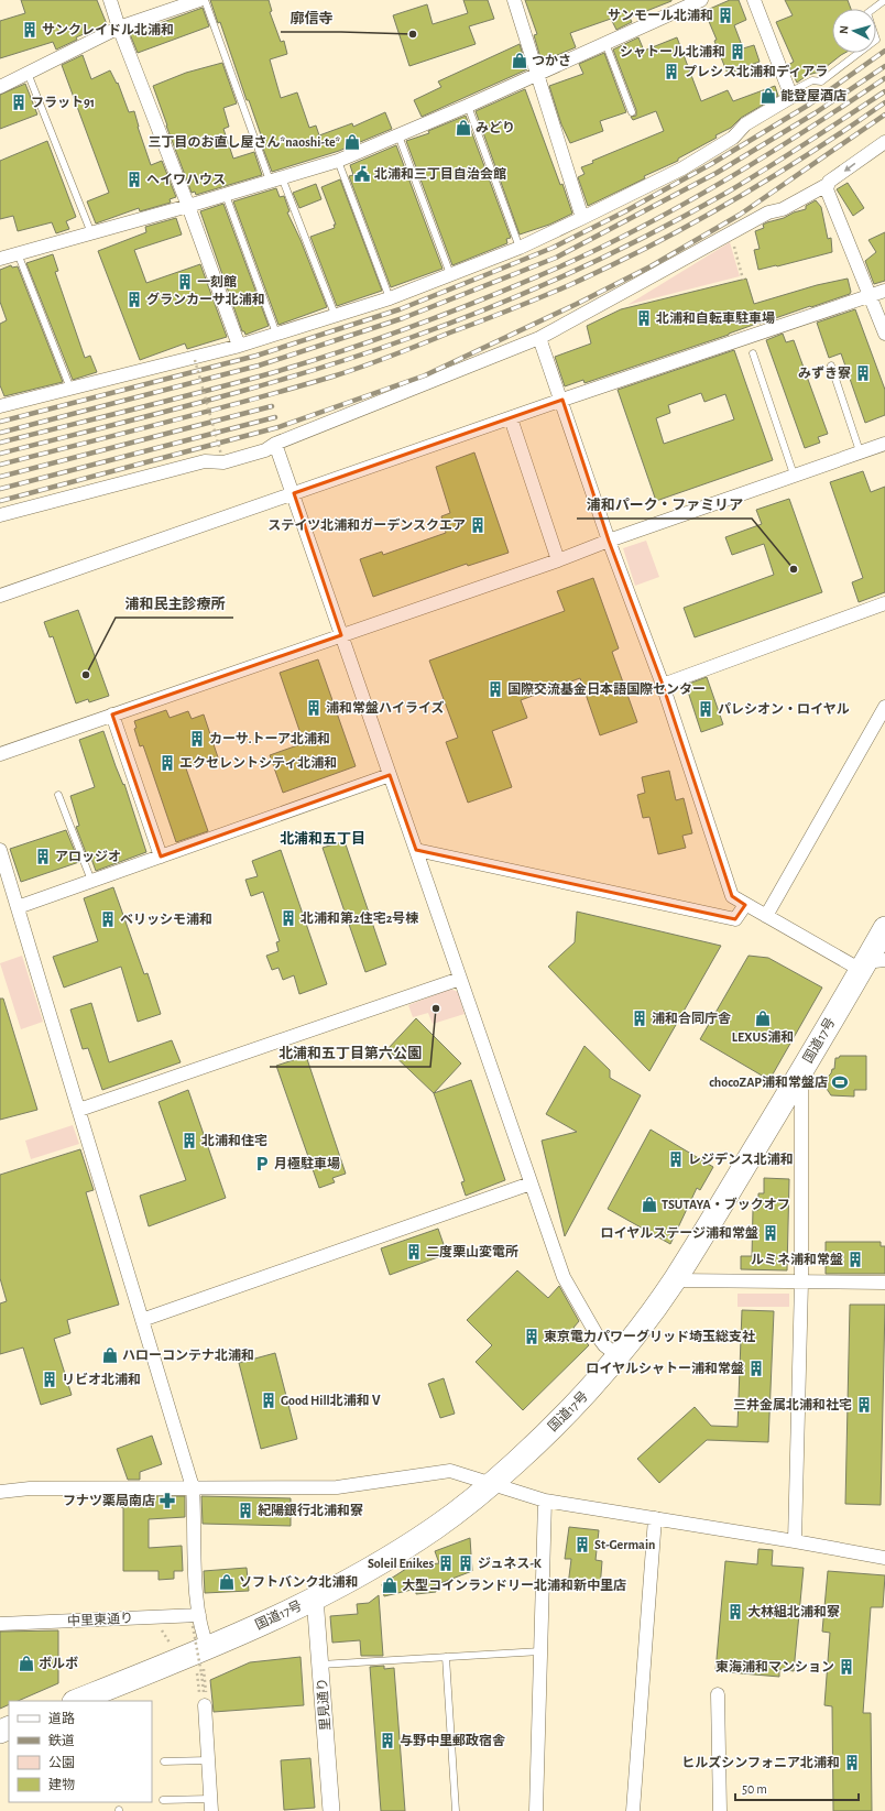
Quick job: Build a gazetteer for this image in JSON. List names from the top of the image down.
{
  "streets": {
    "highway": ["国道17号"],
    "street": ["中里東通り", "里見通り"]
  },
  "crossings": [
    ["国道17号", "里見通り"]
  ],
  "districts": ["北浦和五丁目"],
  "places": {
    "building": [
      "サンモール北浦和",
      "サンクレイドル北浦和",
      "シャトール北浦和",
      "プレシス北浦和ディアラ",
      "フラット91",
      "ヘイワハウス",
      "一刻館",
      "グランカーサ北浦和",
      "北浦和自転車駐車場",
      "みずき寮",
      "ステイツ北浦和ガーデンスクエア",
      "国際交流基金日本語国際センター",
      "浦和常盤ハイライズ",
      "パレシオン・ロイヤル",
      "カーサ.トーア北浦和",
      "エクセレントシティ北浦和",
      "アロッジオ",
      "北浦和第2住宅2号棟",
      "ベリッシモ浦和",
      "浦和合同庁舎",
      "北浦和住宅",
      "レジデンス北浦和",
      "ロイヤルステージ浦和常盤",
      "二度栗山変電所",
      "ルミネ浦和常盤",
      "東京電力パワーグリッド埼玉総支社",
      "ロイヤルシャトー浦和常盤",
      "リビオ北浦和",
      "Good Hill北浦和Ⅴ",
      "三井金属北浦和社宅",
      "紀陽銀行北浦和寮",
      "St-Germain",
      "Soleil Enikes",
      "ジュネス-K",
      "大林組北浦和寮",
      "東海浦和マンション",
      "与野中里郵政宿舎",
      "ヒルズシンフォニア北浦和"
    ],
    "other": [
      "廓信寺",
      "浦和パーク・ファミリア",
      "浦和民主診療所",
      "北浦和五丁目第六公園"
    ],
    "shop": [
      "つかさ",
      "能登屋酒店",
      "みどり",
      "三丁目のお直し屋さん*naoshi-te*",
      "LEXUS浦和",
      "TSUTAYA・ブックオフ",
      "ハローコンテナ北浦和",
      "ソフトバンク北浦和",
      "大型コインランドリー北浦和新中里店",
      "ボルボ"
    ],
    "public building": ["北浦和三丁目自治会館"],
    "sports": ["chocoZAP浦和常盤店"],
    "parking": ["月極駐車場"],
    "pharmacy": ["フナツ薬局南店"]
  },
  "legend": [
    "道路",
    "鉄道",
    "公園",
    "建物"
  ],
  "scale_bar": "50 m",
  "north": "left"
}
